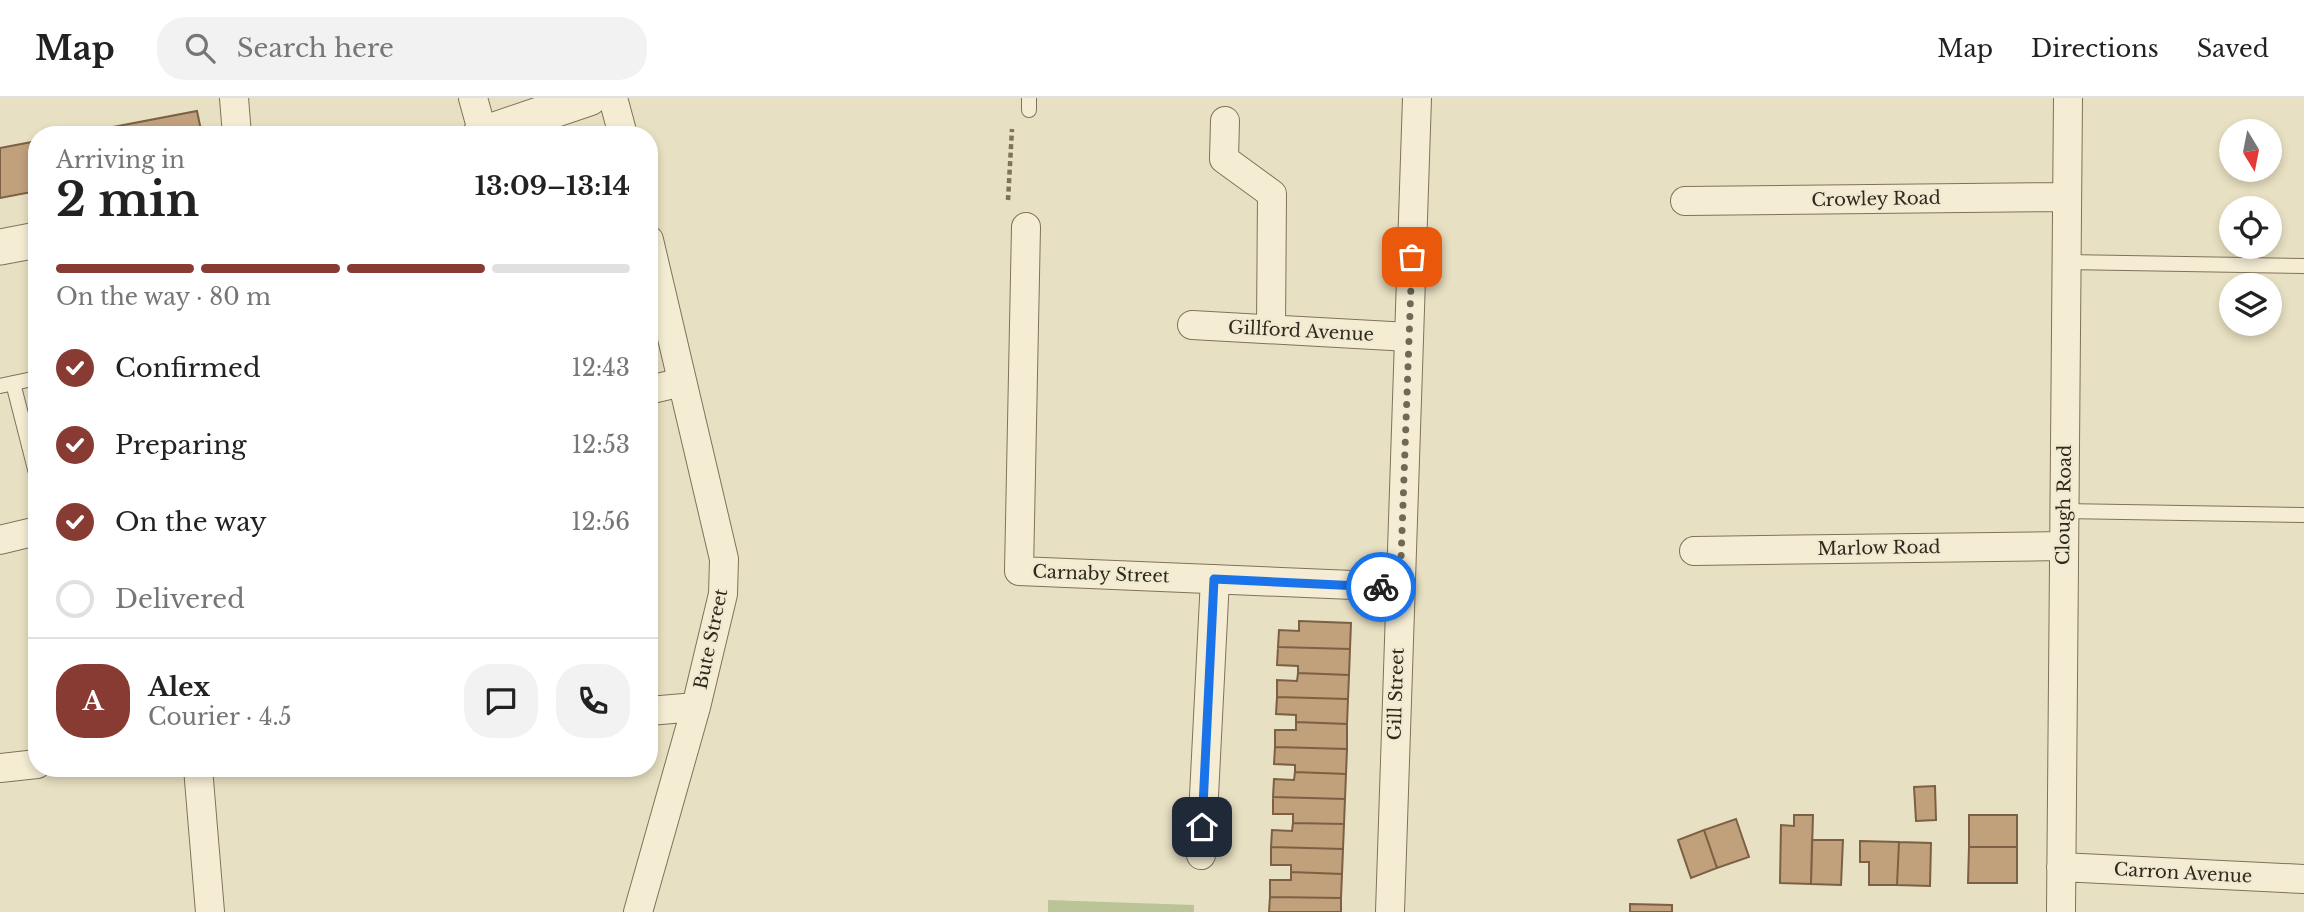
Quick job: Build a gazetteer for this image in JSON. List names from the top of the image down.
{
  "streets": {
    "street": [
      "Crowley Road",
      "Gillford Avenue",
      "Clough Road",
      "Marlow Road",
      "Carnaby Street",
      "Bute Street",
      "Gill Street",
      "Carron Avenue"
    ]
  },
  "crossings": [
    ["Crowley Road", "Clough Road"],
    ["Gillford Avenue", "Gill Street"],
    ["Clough Road", "Marlow Road"],
    ["Clough Road", "Carron Avenue"],
    ["Carnaby Street", "Gill Street"]
  ],
  "north": "bottom",
  "page": {
    "header": "Map",
    "search": "Search here",
    "nav": ["Map", "Directions", "Saved"],
    "heading": ["2 min", "Arriving in", "13:09–13:14"],
    "panel": ["Alex", "Courier · 4.5"],
    "bar": "On the way · 80 m",
    "list": [
      ["Confirmed", "12:43"],
      ["Preparing", "12:53"],
      ["On the way", "12:56"],
      "Delivered"
    ],
    "round": "A"
  }
}
